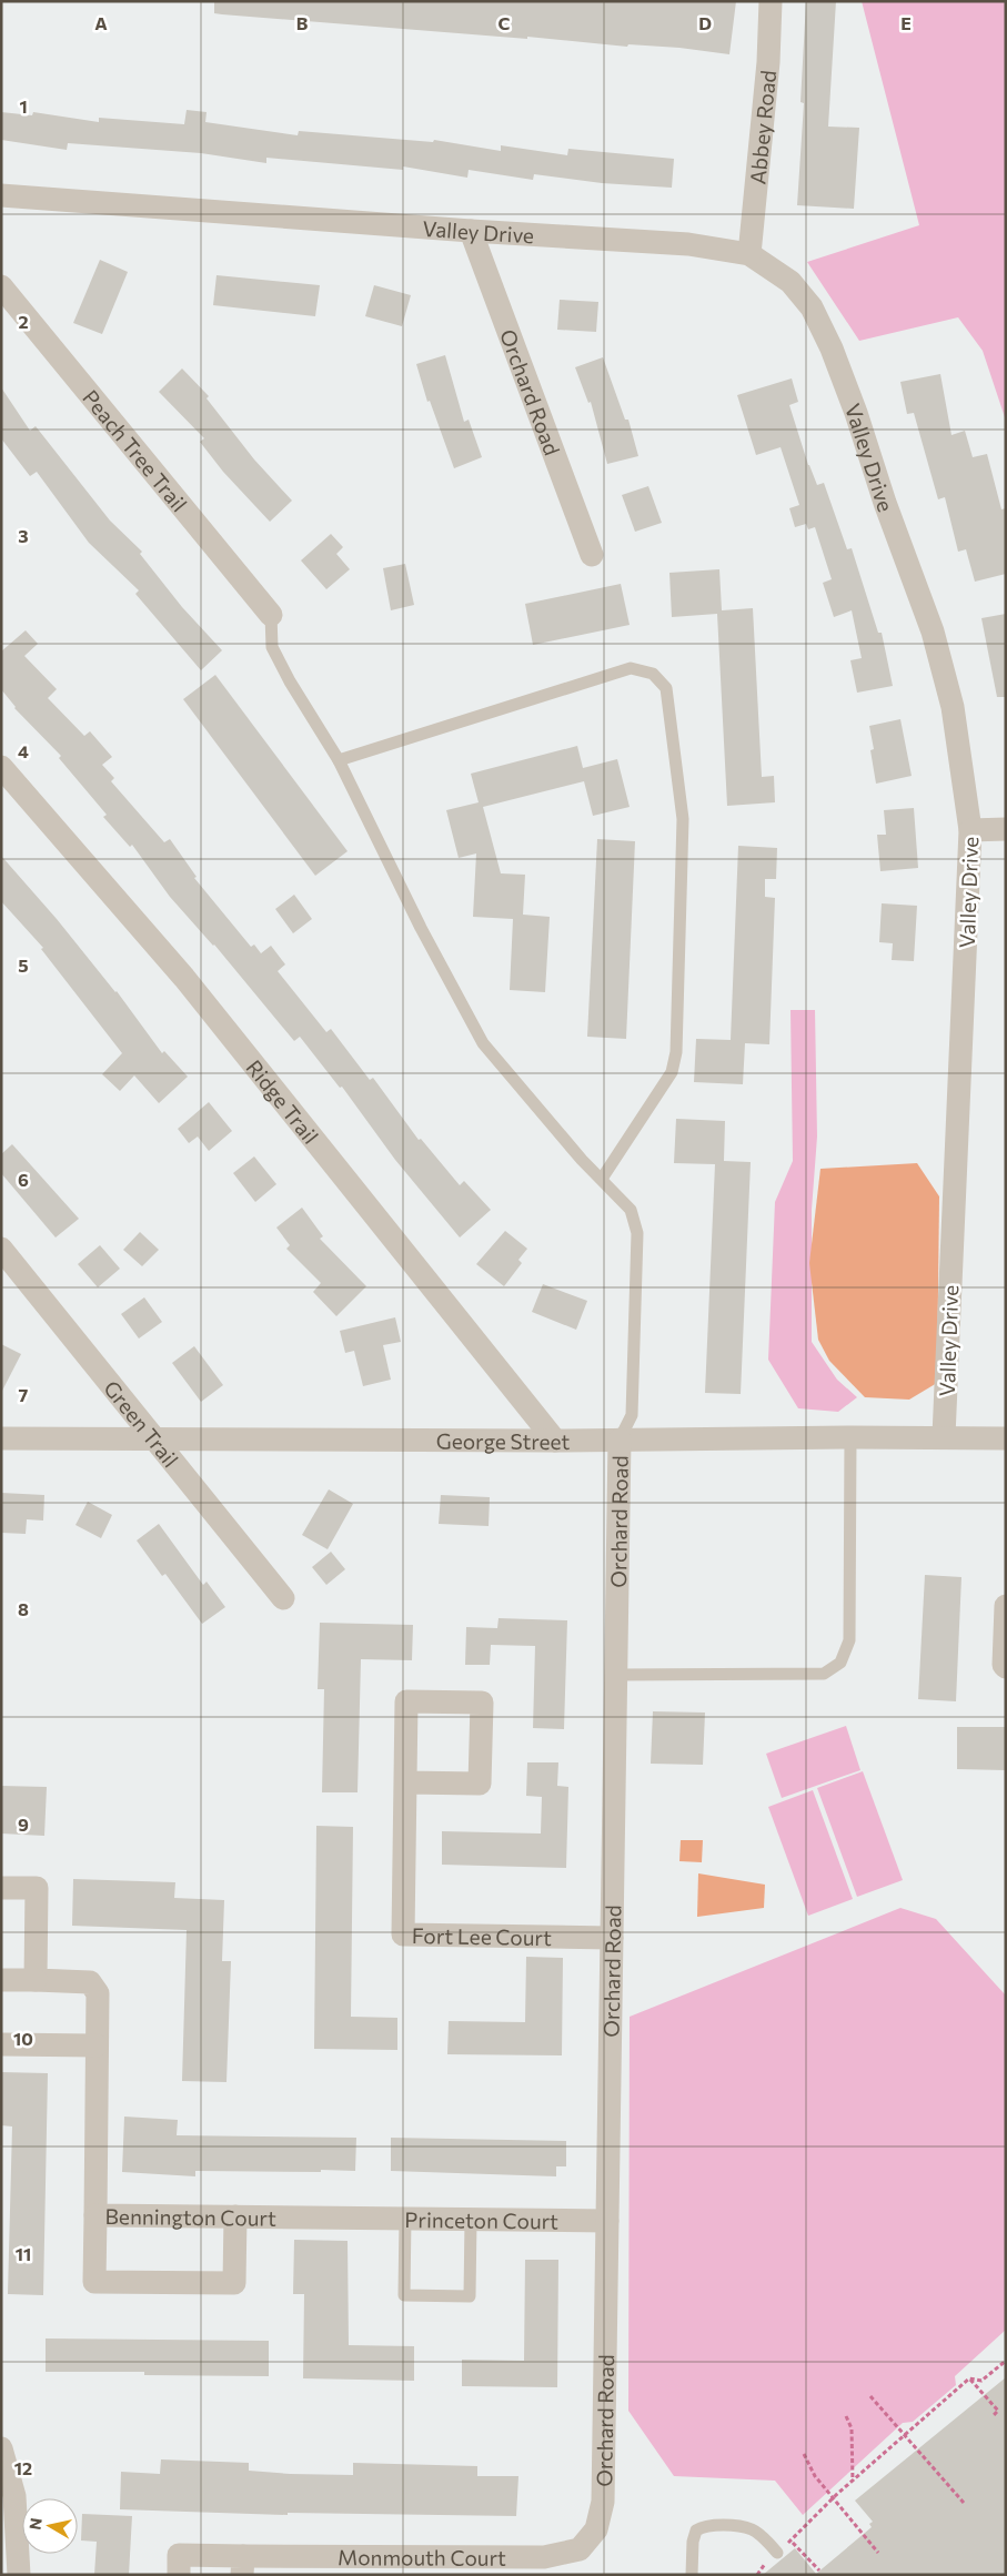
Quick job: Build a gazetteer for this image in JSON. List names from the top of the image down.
{
  "streets": {
    "street": [
      "Abbey Road",
      "Valley Drive",
      "Orchard Road",
      "Peach Tree Trail",
      "Ridge Trail",
      "Green Trail",
      "George Street",
      "Fort Lee Court",
      "Bennington Court",
      "Princeton Court",
      "Monmouth Court"
    ]
  },
  "crossings": [
    ["Abbey Road", "Valley Drive"],
    ["Valley Drive", "Orchard Road"],
    ["Valley Drive", "George Street"],
    ["Orchard Road", "George Street"],
    ["Orchard Road", "Fort Lee Court"],
    ["Orchard Road", "Princeton Court"],
    ["Orchard Road", "Monmouth Court"],
    ["Ridge Trail", "George Street"],
    ["Green Trail", "George Street"],
    ["Bennington Court", "Princeton Court"]
  ],
  "north": "left",
  "grid": {
    "columns": [
      "A",
      "B",
      "C",
      "D",
      "E"
    ],
    "rows": [
      "1",
      "2",
      "3",
      "4",
      "5",
      "6",
      "7",
      "8",
      "9",
      "10",
      "11",
      "12"
    ]
  }
}
